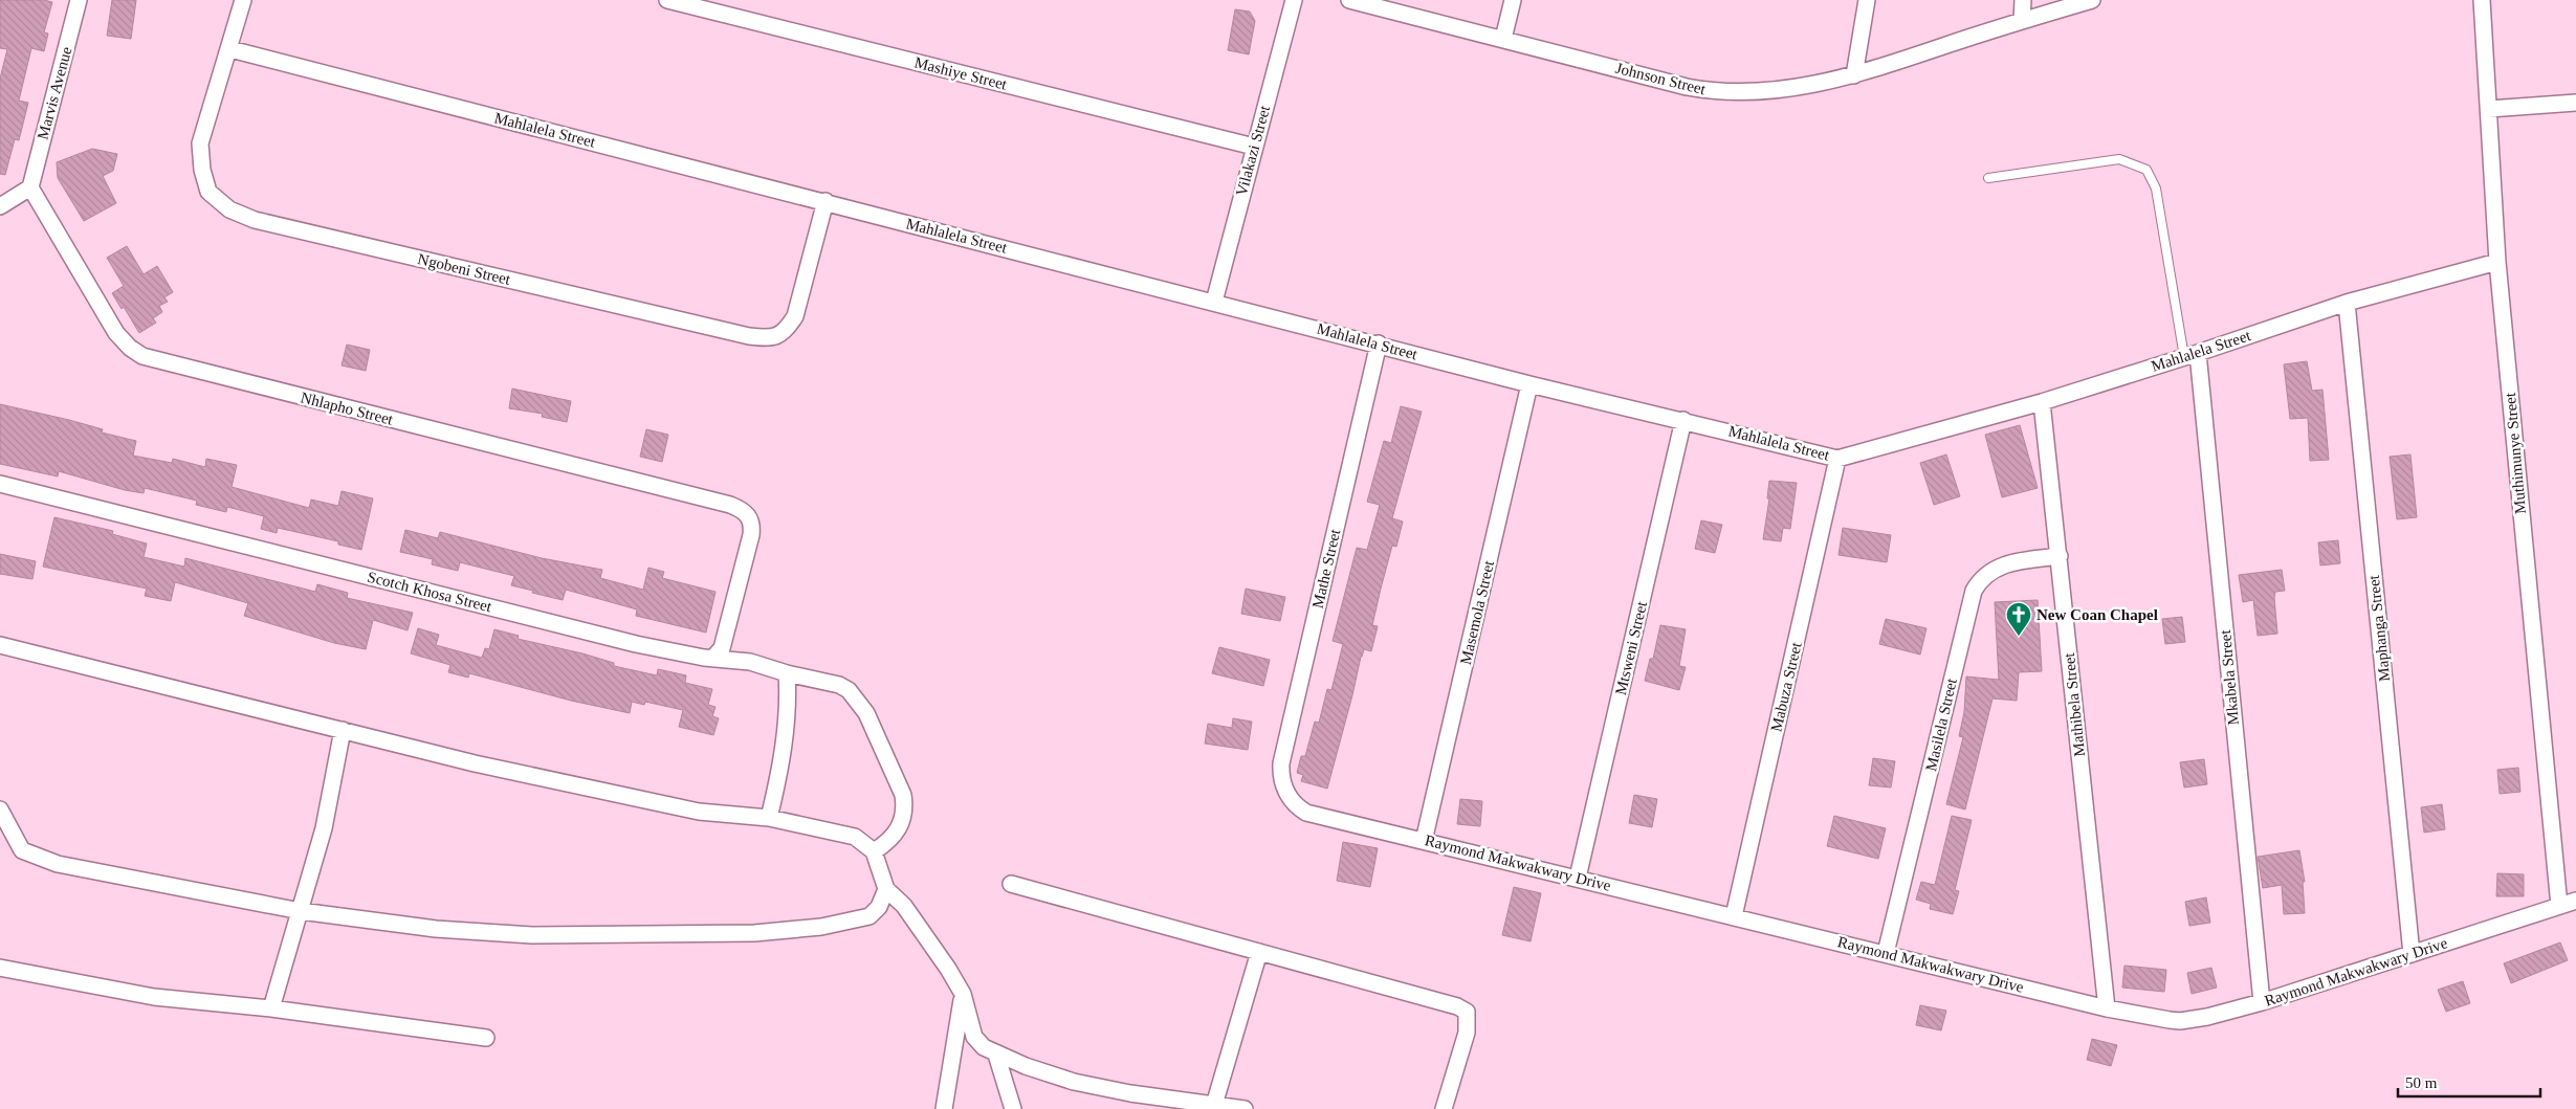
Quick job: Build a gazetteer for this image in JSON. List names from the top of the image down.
{
  "streets": {
    "street": [
      "Mashiye Street",
      "Johnson Street",
      "Marvis Avenue",
      "Mahlalela Street",
      "Vilakazi Street",
      "Ngobeni Street",
      "Nhlapho Street",
      "Muthimunye Street",
      "Mathe Street",
      "Scotch Khosa Street",
      "Masemola Street",
      "Maphanga Street",
      "Mtsweni Street",
      "Mkabela Street",
      "Mabuza Street",
      "Mathibela Street",
      "Masilela Street",
      "Raymond Makwakwary Drive"
    ]
  },
  "crossings": [
    ["Mashiye Street", "Vilakazi Street"],
    ["Marvis Avenue", "Nhlapho Street"],
    ["Mahlalela Street", "Vilakazi Street"],
    ["Mahlalela Street", "Ngobeni Street"],
    ["Mahlalela Street", "Muthimunye Street"],
    ["Mahlalela Street", "Mathe Street"],
    ["Mahlalela Street", "Masemola Street"],
    ["Mahlalela Street", "Maphanga Street"],
    ["Mahlalela Street", "Mtsweni Street"],
    ["Mahlalela Street", "Mkabela Street"],
    ["Mahlalela Street", "Mabuza Street"],
    ["Mahlalela Street", "Mathibela Street"],
    ["Nhlapho Street", "Scotch Khosa Street"],
    ["Muthimunye Street", "Raymond Makwakwary Drive"],
    ["Mathe Street", "Raymond Makwakwary Drive"],
    ["Masemola Street", "Raymond Makwakwary Drive"],
    ["Maphanga Street", "Raymond Makwakwary Drive"],
    ["Mtsweni Street", "Raymond Makwakwary Drive"],
    ["Mkabela Street", "Raymond Makwakwary Drive"],
    ["Mabuza Street", "Raymond Makwakwary Drive"],
    ["Mathibela Street", "Masilela Street"],
    ["Mathibela Street", "Raymond Makwakwary Drive"],
    ["Masilela Street", "Raymond Makwakwary Drive"]
  ],
  "places": {
    "church": ["New Coan Chapel"]
  },
  "scale_bar": "50 m"
}
